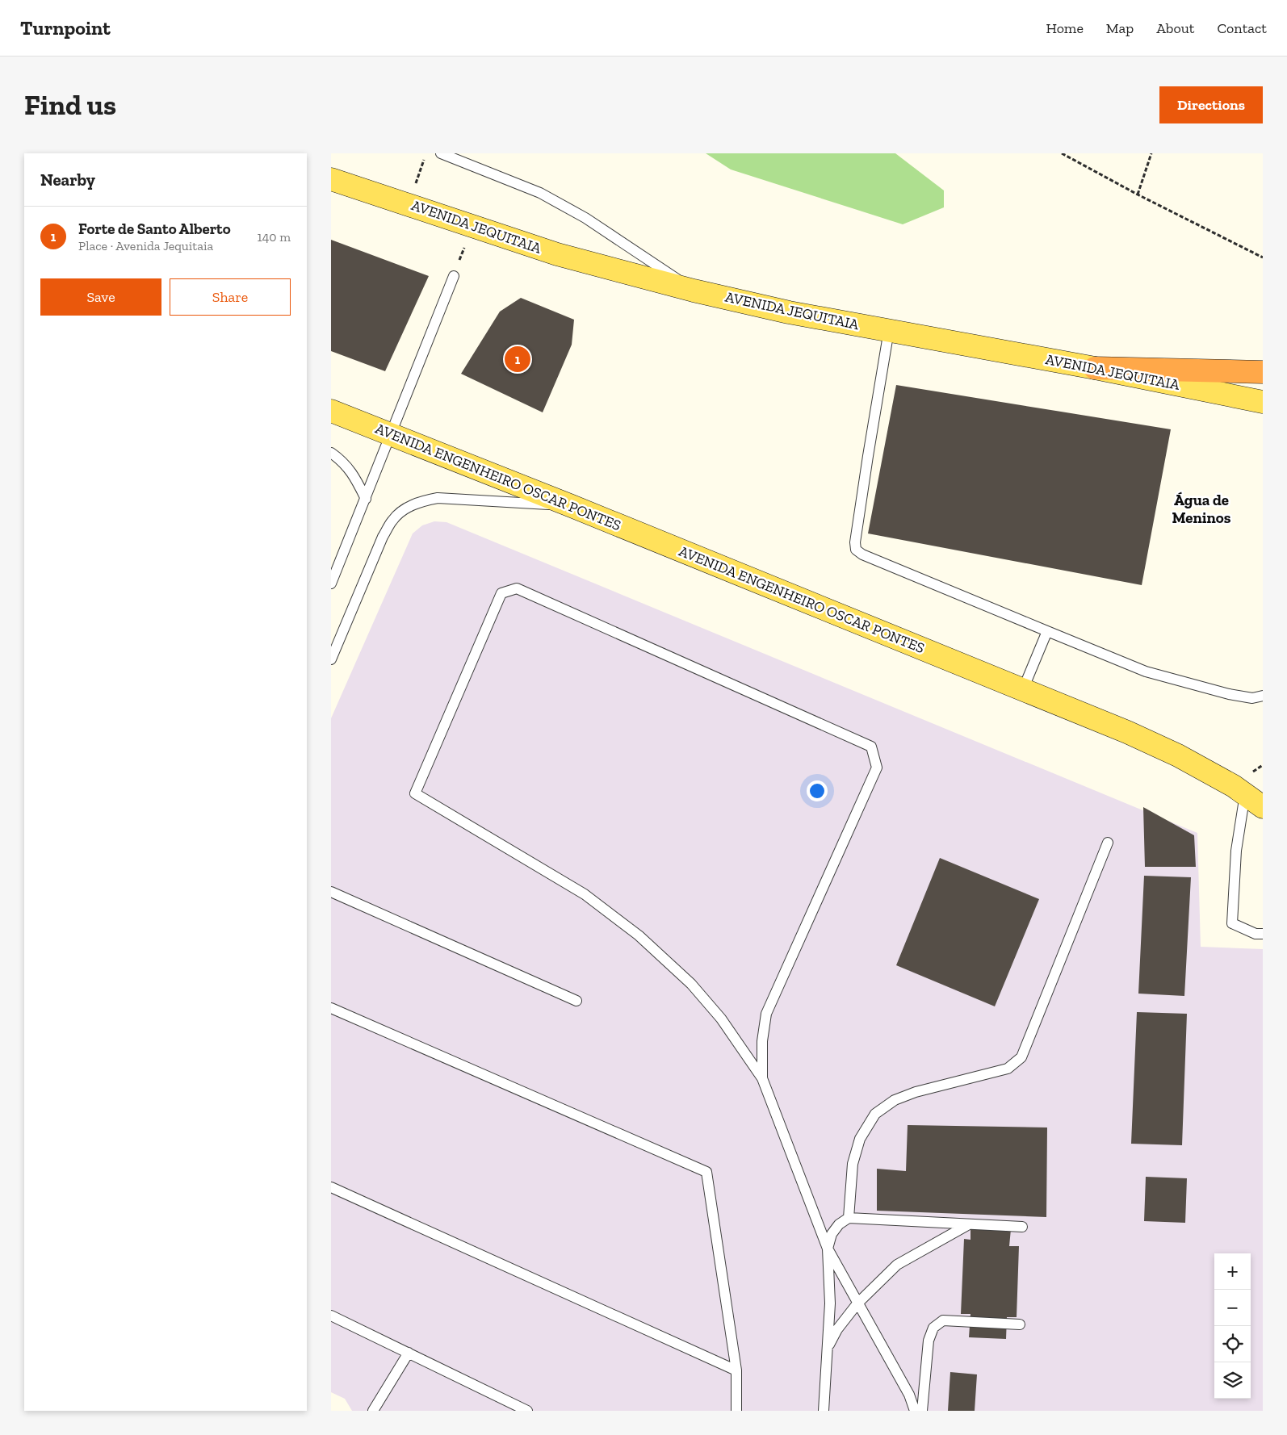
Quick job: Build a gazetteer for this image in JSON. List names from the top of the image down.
{
  "streets": {
    "main road": ["AVENIDA JEQUITAIA", "AVENIDA ENGENHEIRO OSCAR PONTES"]
  },
  "districts": ["Água de Meninos"],
  "page": {
    "header": "Turnpoint",
    "nav": [
      "Home",
      "Map",
      "About",
      "Contact"
    ],
    "buttons": [
      "Directions",
      ["Save", "Share"]
    ],
    "title": "Find us",
    "heading": "Nearby",
    "list": [
      {
        "mark": "1",
        "name": "Forte de Santo Alberto",
        "note": "Place · Avenida Jequitaia",
        "value": "140 m"
      }
    ],
    "pins": "1",
    "map_buttons": ["+", "−"]
  }
}
